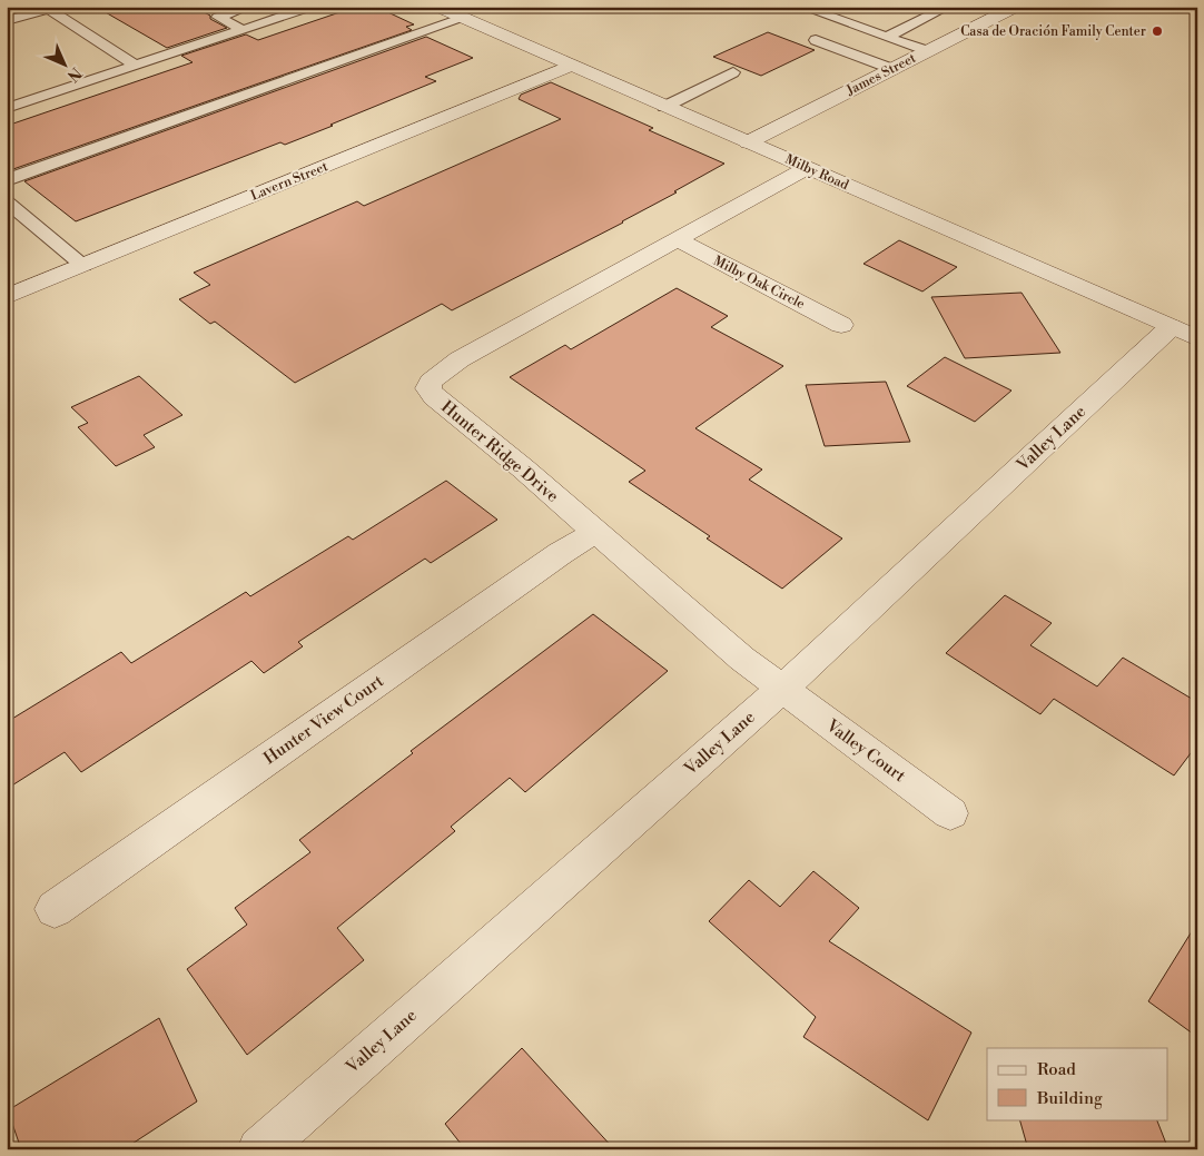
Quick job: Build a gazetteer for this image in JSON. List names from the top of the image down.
{
  "streets": {
    "street": [
      "James Street",
      "Milby Road",
      "Lavern Street",
      "Milby Oak Circle",
      "Valley Lane",
      "Hunter Ridge Drive",
      "Hunter View Court",
      "Valley Court"
    ]
  },
  "crossings": [
    ["James Street", "Milby Road"],
    ["Milby Road", "Lavern Street"],
    ["Milby Road", "Valley Lane"],
    ["Milby Road", "Hunter Ridge Drive"],
    ["Milby Oak Circle", "Hunter Ridge Drive"],
    ["Valley Lane", "Hunter Ridge Drive"],
    ["Valley Lane", "Valley Court"],
    ["Hunter Ridge Drive", "Hunter View Court"],
    ["Hunter Ridge Drive", "Valley Court"]
  ],
  "places": ["Casa de Oración Family Center"],
  "legend": ["Road", "Building"],
  "north": "bottom right"
}
